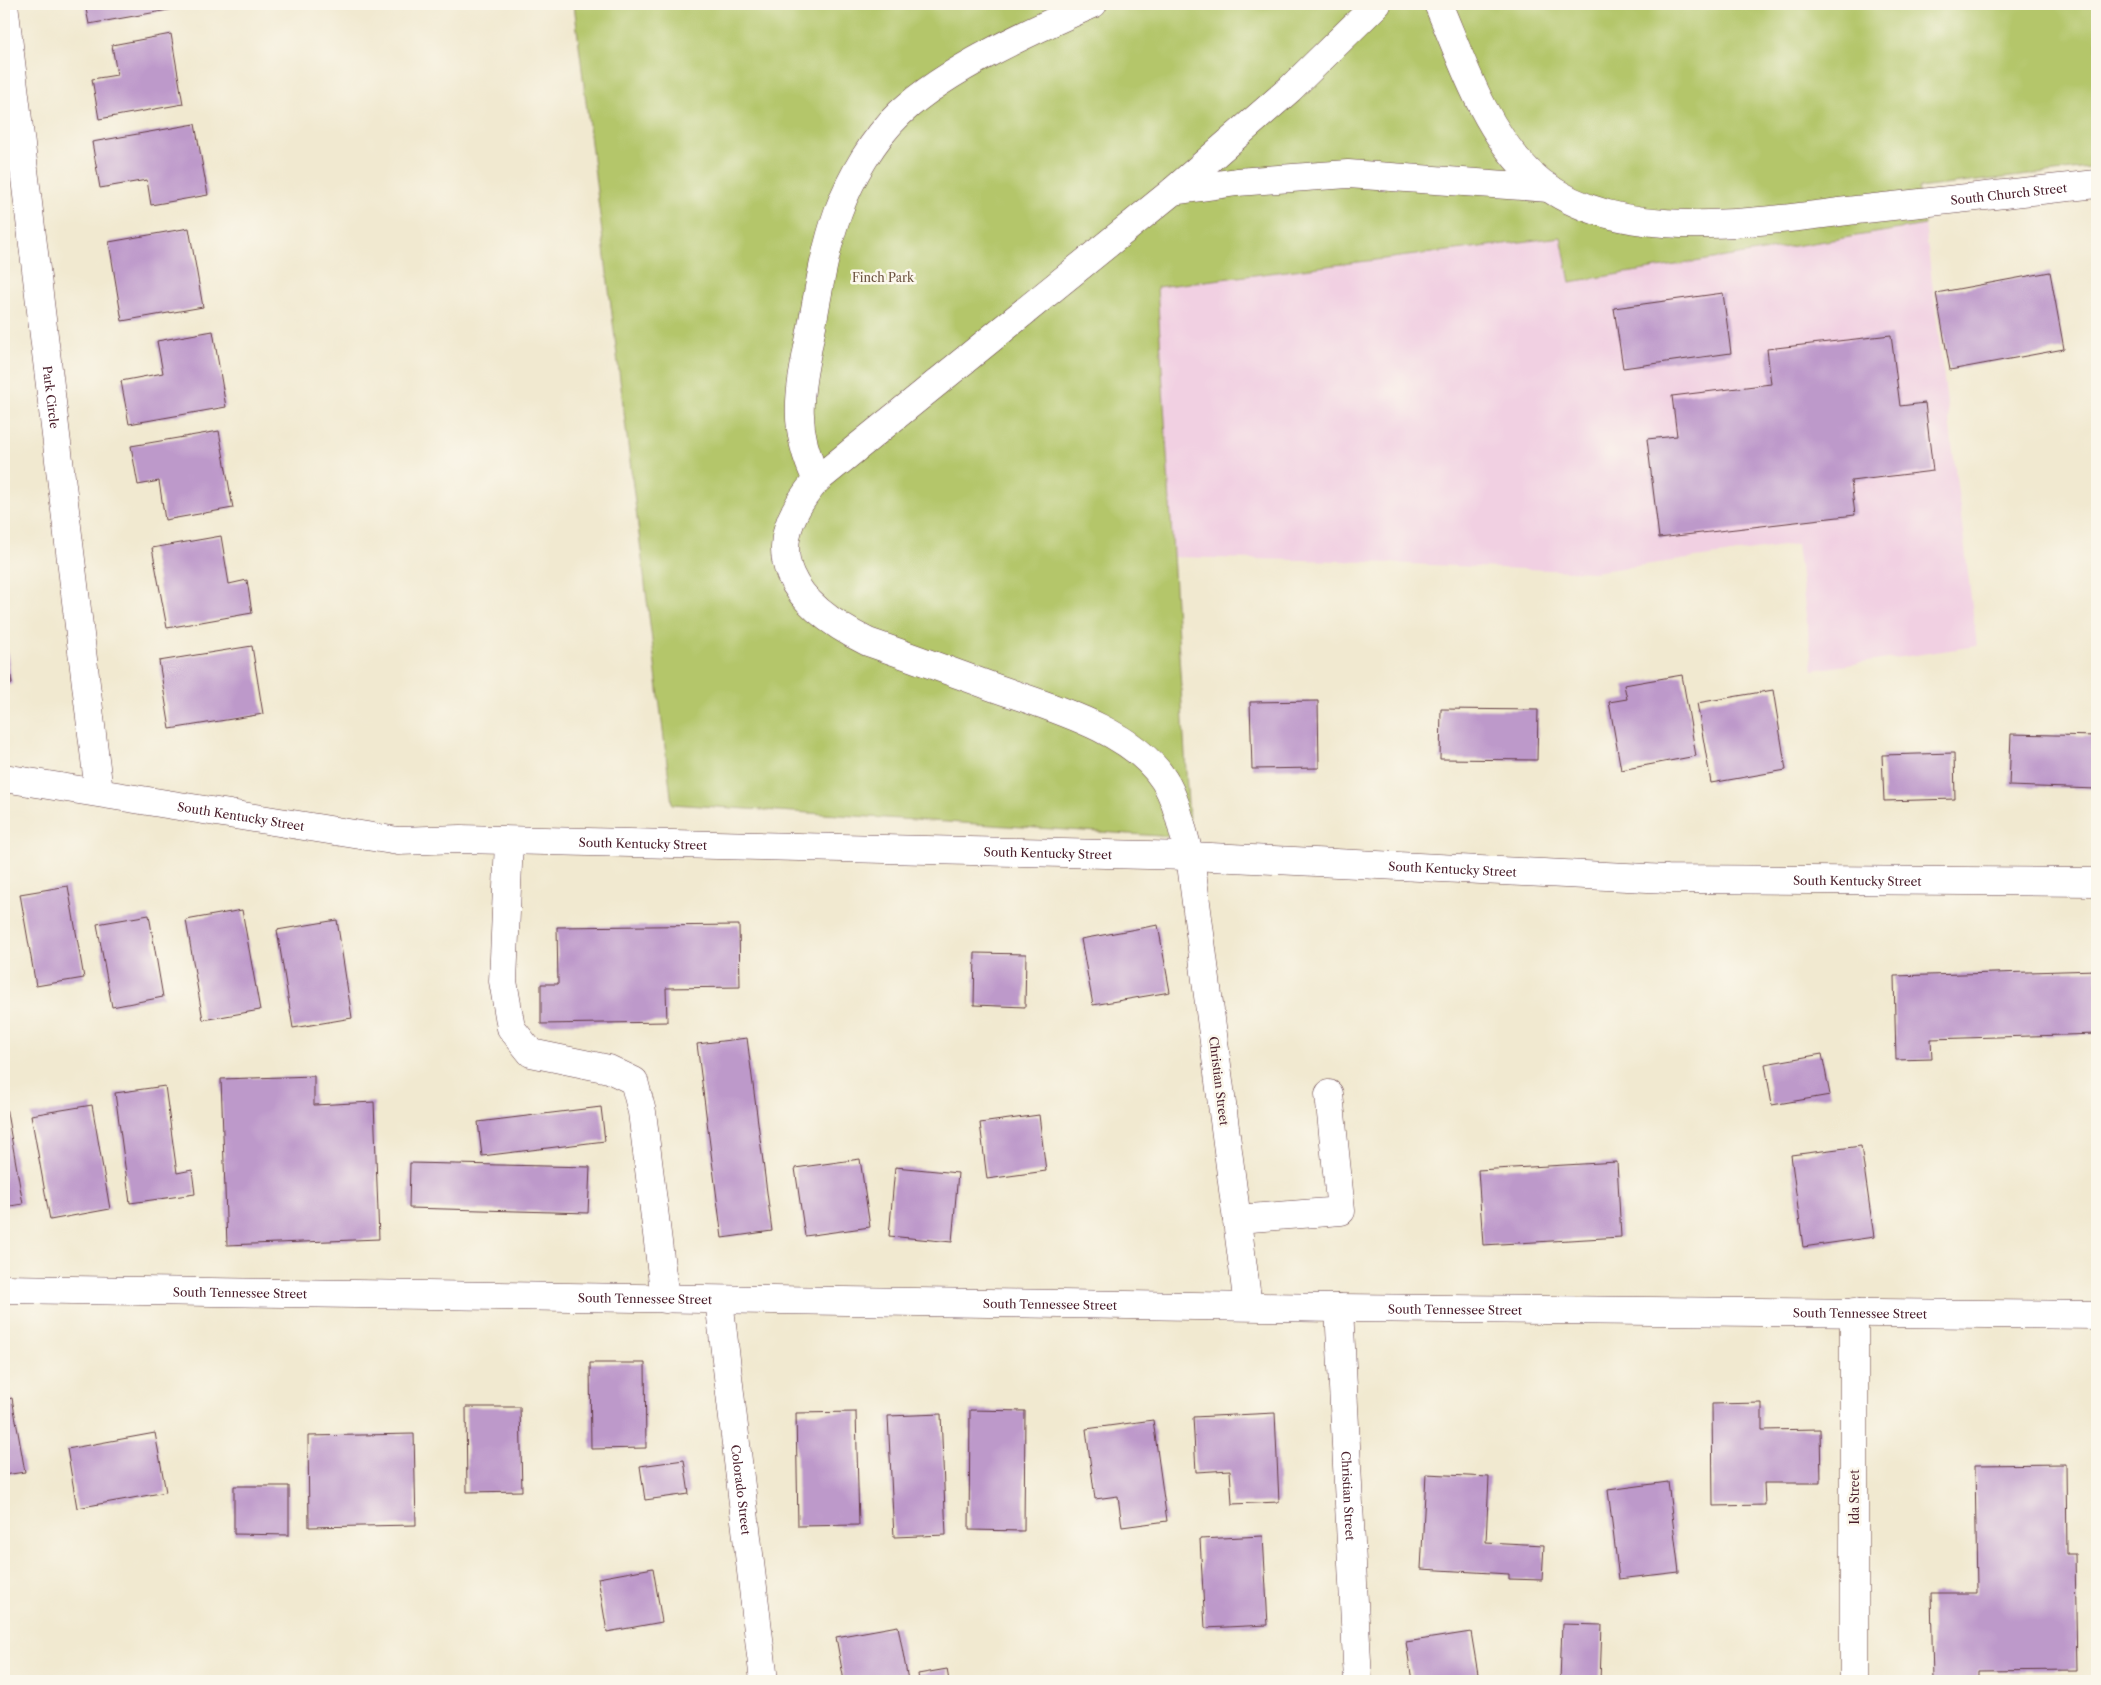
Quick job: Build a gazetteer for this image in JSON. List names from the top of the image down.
{
  "streets": {
    "street": [
      "South Church Street",
      "Park Circle",
      "South Kentucky Street",
      "Christian Street",
      "South Tennessee Street",
      "Colorado Street",
      "Ida Street"
    ]
  },
  "crossings": [
    ["Park Circle", "South Kentucky Street"],
    ["South Kentucky Street", "Christian Street"],
    ["Christian Street", "South Tennessee Street"],
    ["South Tennessee Street", "Colorado Street"],
    ["South Tennessee Street", "Ida Street"]
  ],
  "parks": ["Finch Park"]
}
